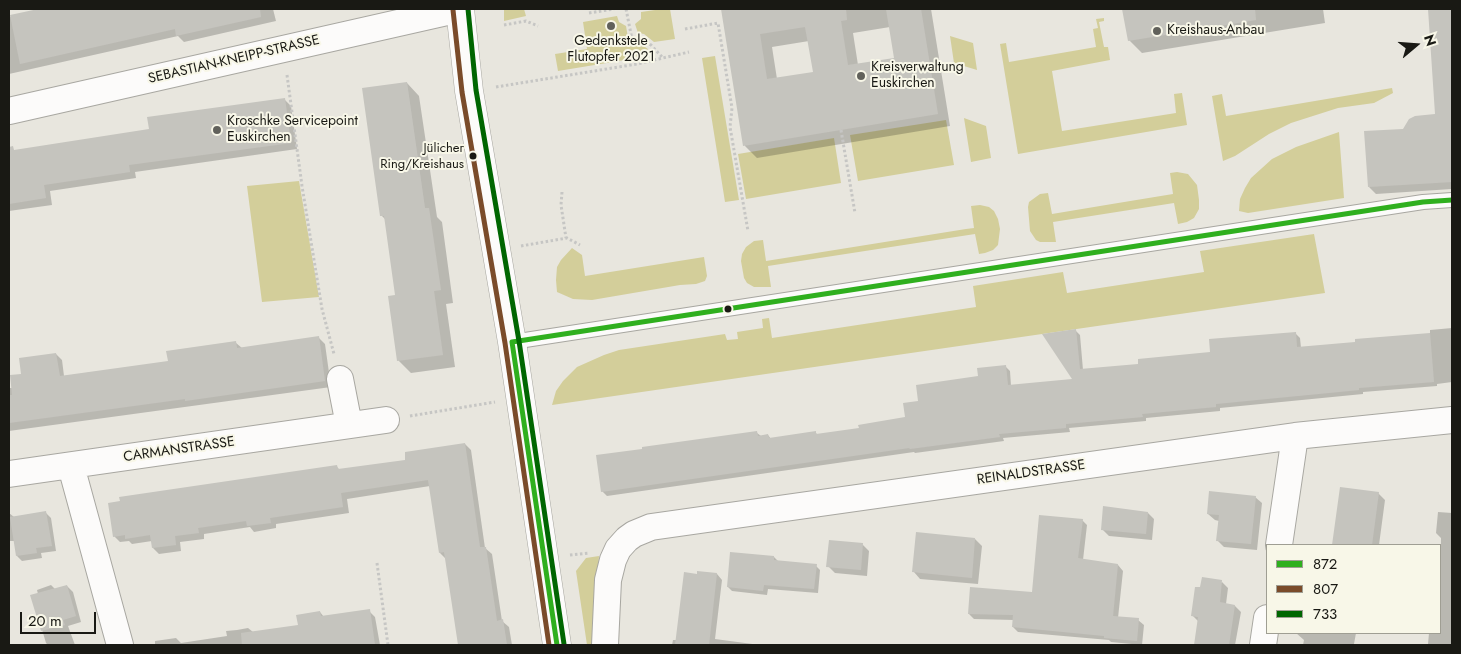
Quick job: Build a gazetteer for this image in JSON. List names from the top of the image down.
{
  "streets": {
    "street": ["SEBASTIAN-KNEIPP-STRASSE", "CARMANSTRASSE", "REINALDSTRASSE"]
  },
  "places": [
    "Gedenkstele Flutopfer 2021",
    "Kreishaus-Anbau",
    "Kreisverwaltung Euskirchen",
    "Kroschke Servicepoint Euskirchen",
    "Jülicher Ring/Kreishaus"
  ],
  "lines": ["transit line 733", "transit line 807", "transit line 872"],
  "legend": ["872", "807", "733"],
  "scale_bar": "20 m",
  "north": "right"
}
